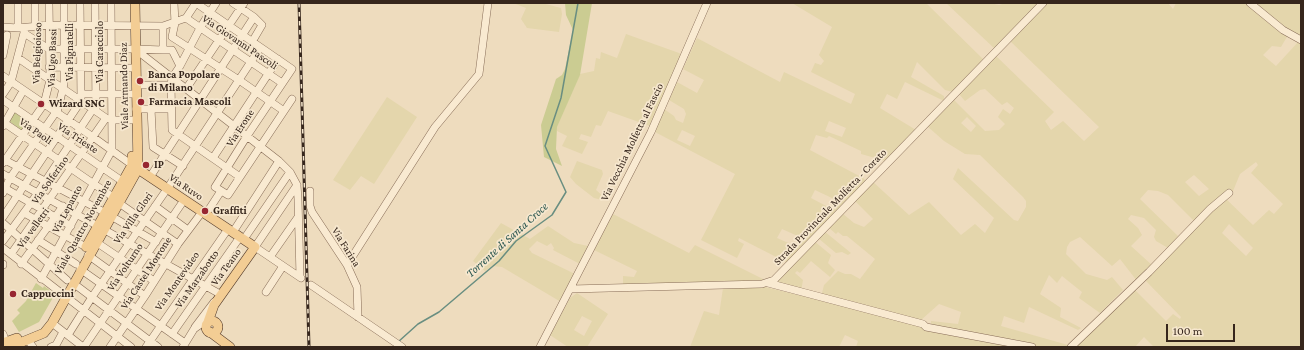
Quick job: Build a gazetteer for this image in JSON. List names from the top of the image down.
{
  "streets": {
    "main road": [
      "Viale Armando Diaz",
      "Via Ruvo",
      "Viale Quattro Novembre",
      "Via Teano"
    ],
    "street": [
      "Via Giovanni Pascoli",
      "Via Pignatelli",
      "Via Caracciolo",
      "Via Belgioioso",
      "Via Ugo Bassi",
      "Via Erone",
      "Via Paoli",
      "Via Trieste",
      "Via Vecchia Molfetta al Fascio",
      "Via Solferino",
      "Strada Provinciale Molfetta - Corato",
      "Via Lepanto",
      "Via Villa Glori",
      "Via velletri",
      "Via Farina",
      "Via Volturno",
      "Via Castel Morrone",
      "Via Marzabotto",
      "Via Montevideo"
    ]
  },
  "crossings": [
    ["Via Giovanni Pascoli", "Via Erone"],
    ["Via Giovanni Pascoli", "Via Villa Glori"],
    ["Via Caracciolo", "Via Solferino"],
    ["Via Caracciolo", "Via Lepanto"],
    ["Viale Armando Diaz", "Via Ruvo"],
    ["Viale Armando Diaz", "Viale Quattro Novembre"],
    ["Via Erone", "Via Castel Morrone"],
    ["Via Paoli", "Via Solferino"],
    ["Via Paoli", "Via Lepanto"],
    ["Via Paoli", "Via Villa Glori"],
    ["Via Paoli", "Viale Quattro Novembre"],
    ["Via Paoli", "Via Volturno"],
    ["Via Paoli", "Via Castel Morrone"],
    ["Via Trieste", "Via Solferino"],
    ["Via Trieste", "Via Lepanto"],
    ["Via Trieste", "Viale Quattro Novembre"],
    ["Via Ruvo", "Via Villa Glori"],
    ["Via Ruvo", "Viale Quattro Novembre"],
    ["Via Ruvo", "Via Volturno"],
    ["Via Ruvo", "Via Teano"],
    ["Via Ruvo", "Via Castel Morrone"],
    ["Via Ruvo", "Via Marzabotto"],
    ["Via Ruvo", "Via Montevideo"],
    ["Via Marzabotto", "Via Montevideo"]
  ],
  "water": ["Torrente di Santa Croce"],
  "places": [
    "Banca Popolare di Milano",
    "Farmacia Mascoli",
    "Wizard SNC",
    "IP",
    "Graffiti",
    "Cappuccini"
  ],
  "scale_bar": "100 m"
}
